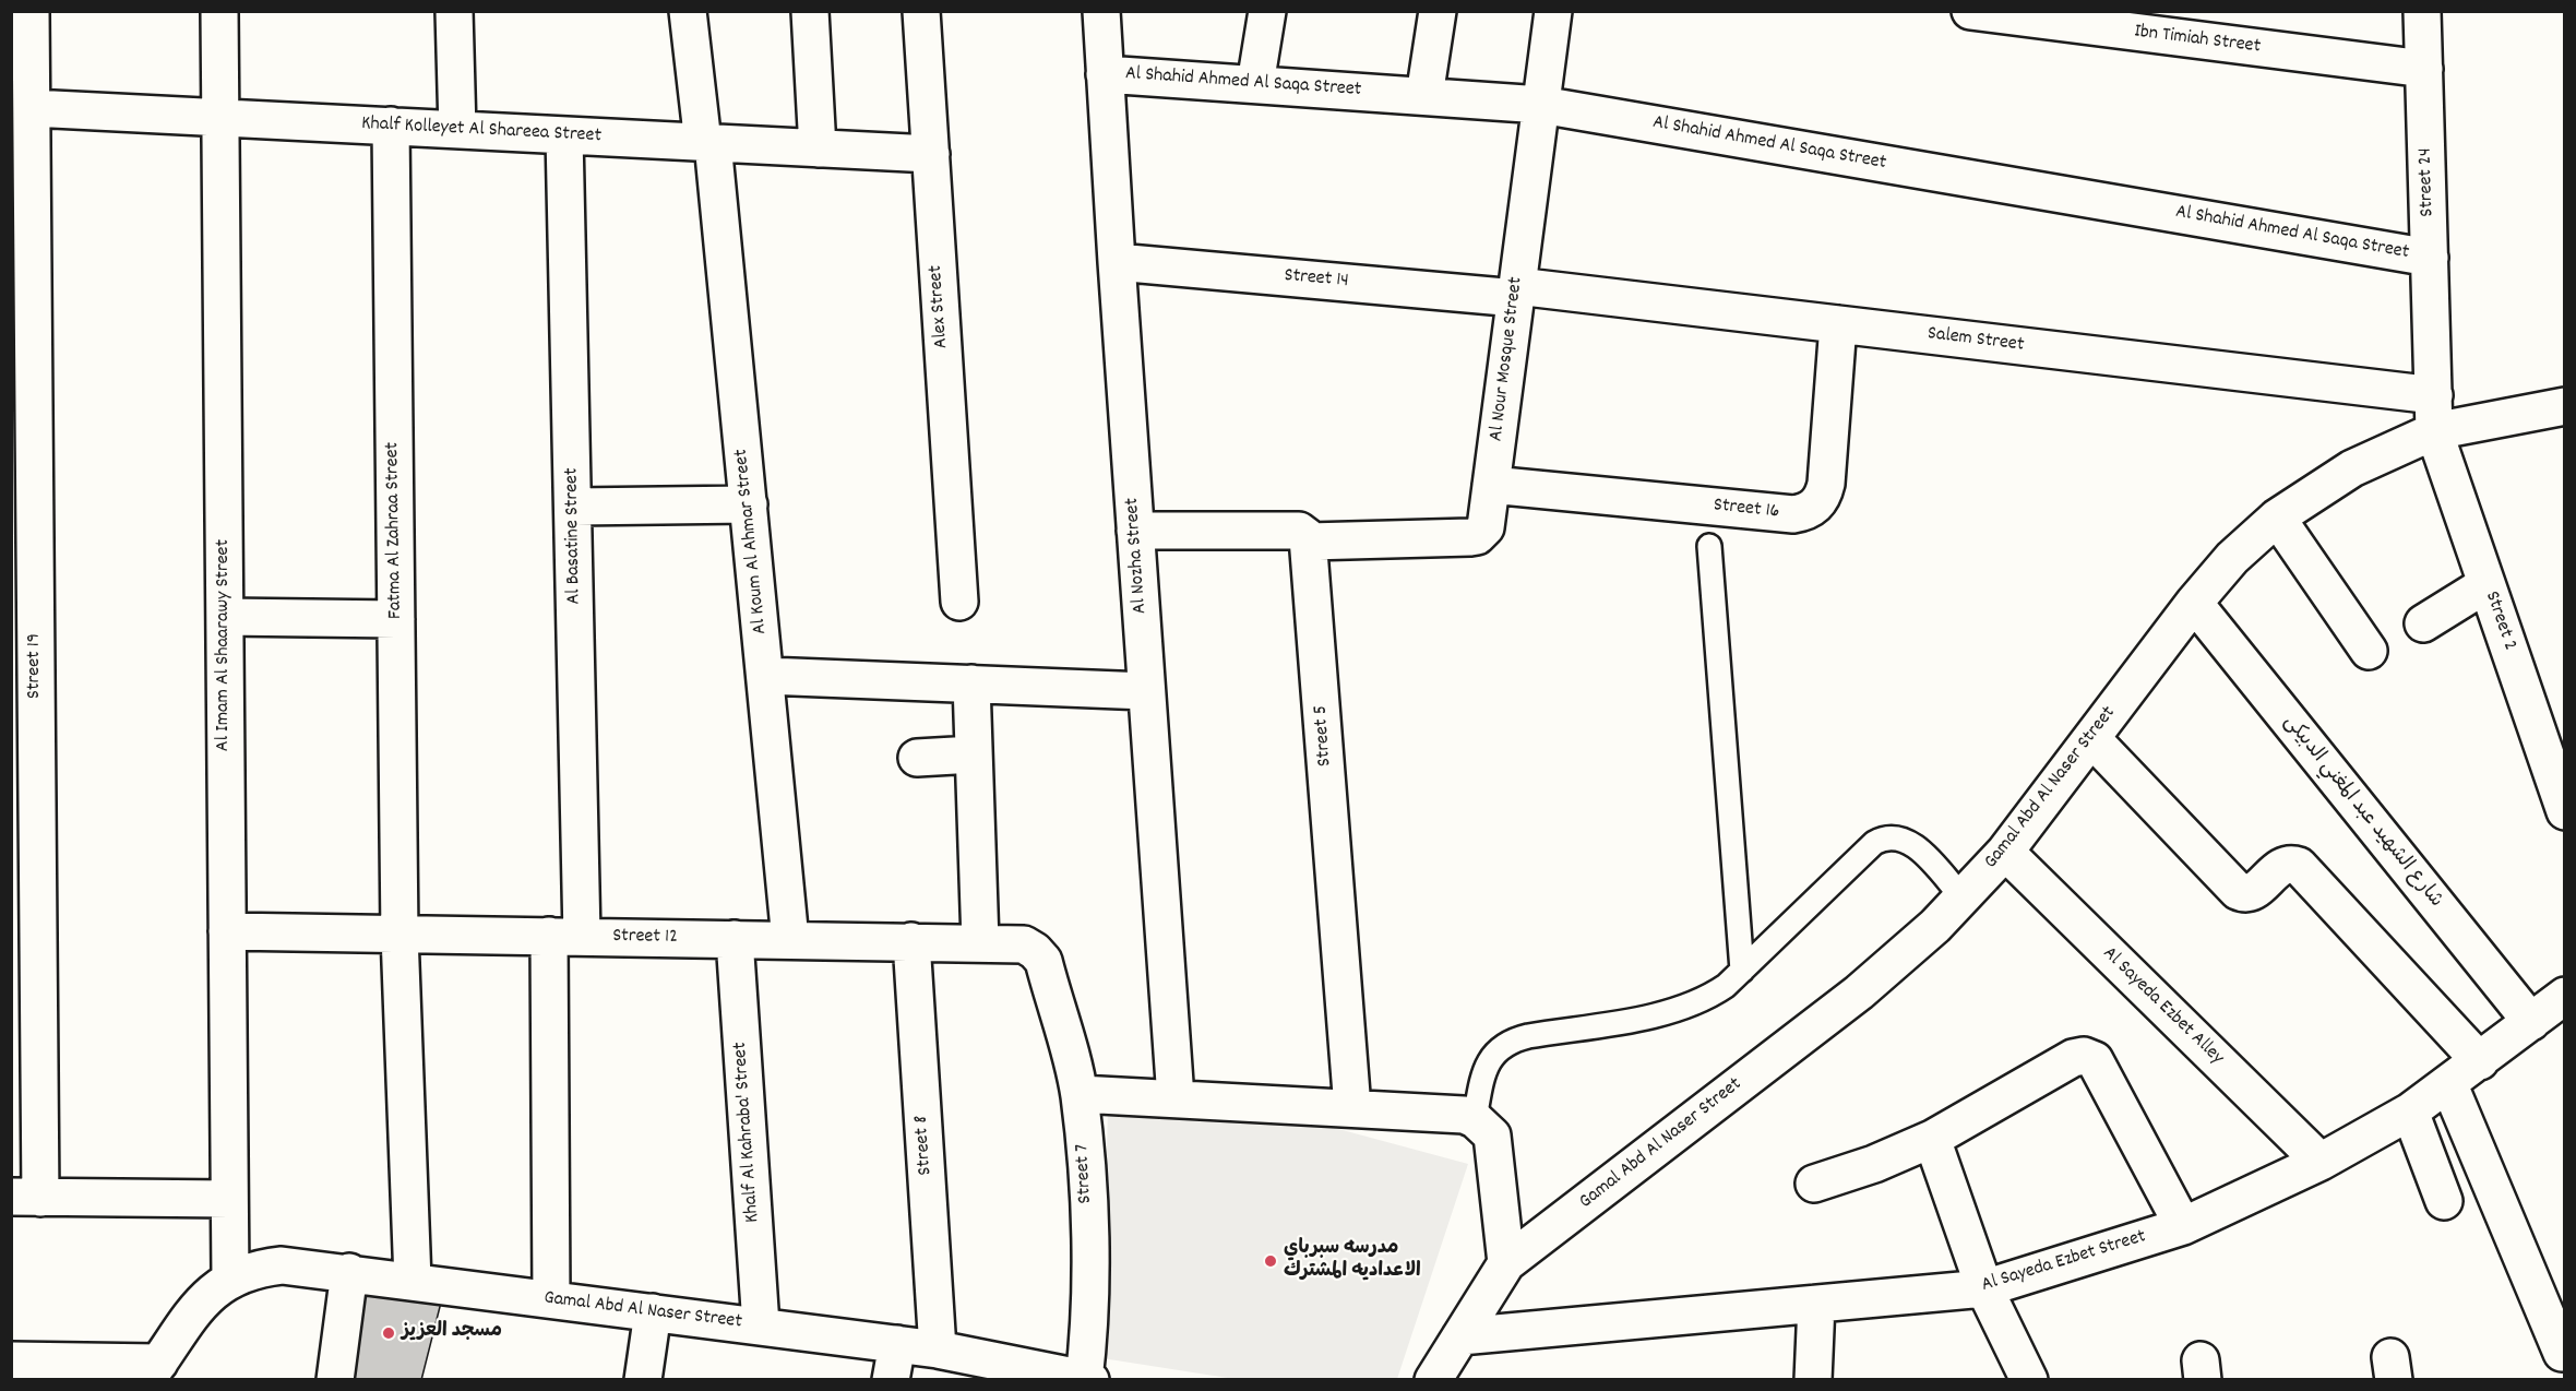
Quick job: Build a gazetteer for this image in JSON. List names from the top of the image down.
{
  "streets": {
    "street": [
      "Ibn Timiah Street",
      "Al Shahid Ahmed Al Saqa Street",
      "Khalf Kolleyet Al Shareea Street",
      "Street 24",
      "Street 14",
      "Alex Street",
      "Salem Street",
      "Al Nour Mosque Street",
      "Street 16",
      "Fatma Al Zahraa Street",
      "Al Basatine Street",
      "Al Koum Al Ahmar Street",
      "Al Nozha Street",
      "Street 2",
      "Al Imam Al Shaarawy Street",
      "Street 19",
      "Street 5",
      "Gamal Abd Al Naser Street",
      "شارع الشهيد عبد المغني الدبيكى",
      "Street 12",
      "Al Sayeda Ezbet Alley",
      "Khalf Al Kahraba' Street",
      "Street 8",
      "Street 7",
      "Al Sayeda Ezbet Street"
    ]
  },
  "crossings": [
    ["Ibn Timiah Street", "Street 24"],
    ["Al Shahid Ahmed Al Saqa Street", "Street 24"],
    ["Al Shahid Ahmed Al Saqa Street", "Al Nour Mosque Street"],
    ["Al Shahid Ahmed Al Saqa Street", "Al Nozha Street"],
    ["Khalf Kolleyet Al Shareea Street", "Alex Street"],
    ["Khalf Kolleyet Al Shareea Street", "Fatma Al Zahraa Street"],
    ["Khalf Kolleyet Al Shareea Street", "Al Basatine Street"],
    ["Khalf Kolleyet Al Shareea Street", "Al Koum Al Ahmar Street"],
    ["Khalf Kolleyet Al Shareea Street", "Al Imam Al Shaarawy Street"],
    ["Khalf Kolleyet Al Shareea Street", "Street 19"],
    ["Street 24", "Salem Street"],
    ["Street 24", "Street 2"],
    ["Street 24", "Gamal Abd Al Naser Street"],
    ["Street 14", "Salem Street"],
    ["Street 14", "Al Nour Mosque Street"],
    ["Street 14", "Al Nozha Street"],
    ["Salem Street", "Al Nour Mosque Street"],
    ["Salem Street", "Street 16"],
    ["Al Nour Mosque Street", "Street 16"],
    ["Al Nour Mosque Street", "Street 5"],
    ["Fatma Al Zahraa Street", "Gamal Abd Al Naser Street"],
    ["Fatma Al Zahraa Street", "Street 12"],
    ["Al Basatine Street", "Gamal Abd Al Naser Street"],
    ["Al Basatine Street", "Street 12"],
    ["Al Koum Al Ahmar Street", "Street 12"],
    ["Street 2", "Gamal Abd Al Naser Street"],
    ["Al Imam Al Shaarawy Street", "Gamal Abd Al Naser Street"],
    ["Al Imam Al Shaarawy Street", "Street 12"],
    ["Gamal Abd Al Naser Street", "شارع الشهيد عبد المغني الدبيكى"],
    ["Gamal Abd Al Naser Street", "Al Sayeda Ezbet Alley"],
    ["Gamal Abd Al Naser Street", "Khalf Al Kahraba' Street"],
    ["Gamal Abd Al Naser Street", "Street 8"],
    ["Gamal Abd Al Naser Street", "Street 7"],
    ["Gamal Abd Al Naser Street", "Al Sayeda Ezbet Street"],
    ["شارع الشهيد عبد المغني الدبيكى", "Al Sayeda Ezbet Street"],
    ["Street 12", "Khalf Al Kahraba' Street"],
    ["Street 12", "Street 8"],
    ["Street 12", "Street 7"],
    ["Al Sayeda Ezbet Alley", "Al Sayeda Ezbet Street"]
  ],
  "places": ["مدرسه سبرباي الاعداديه المشترك", "مسجد العزيز"]
}
